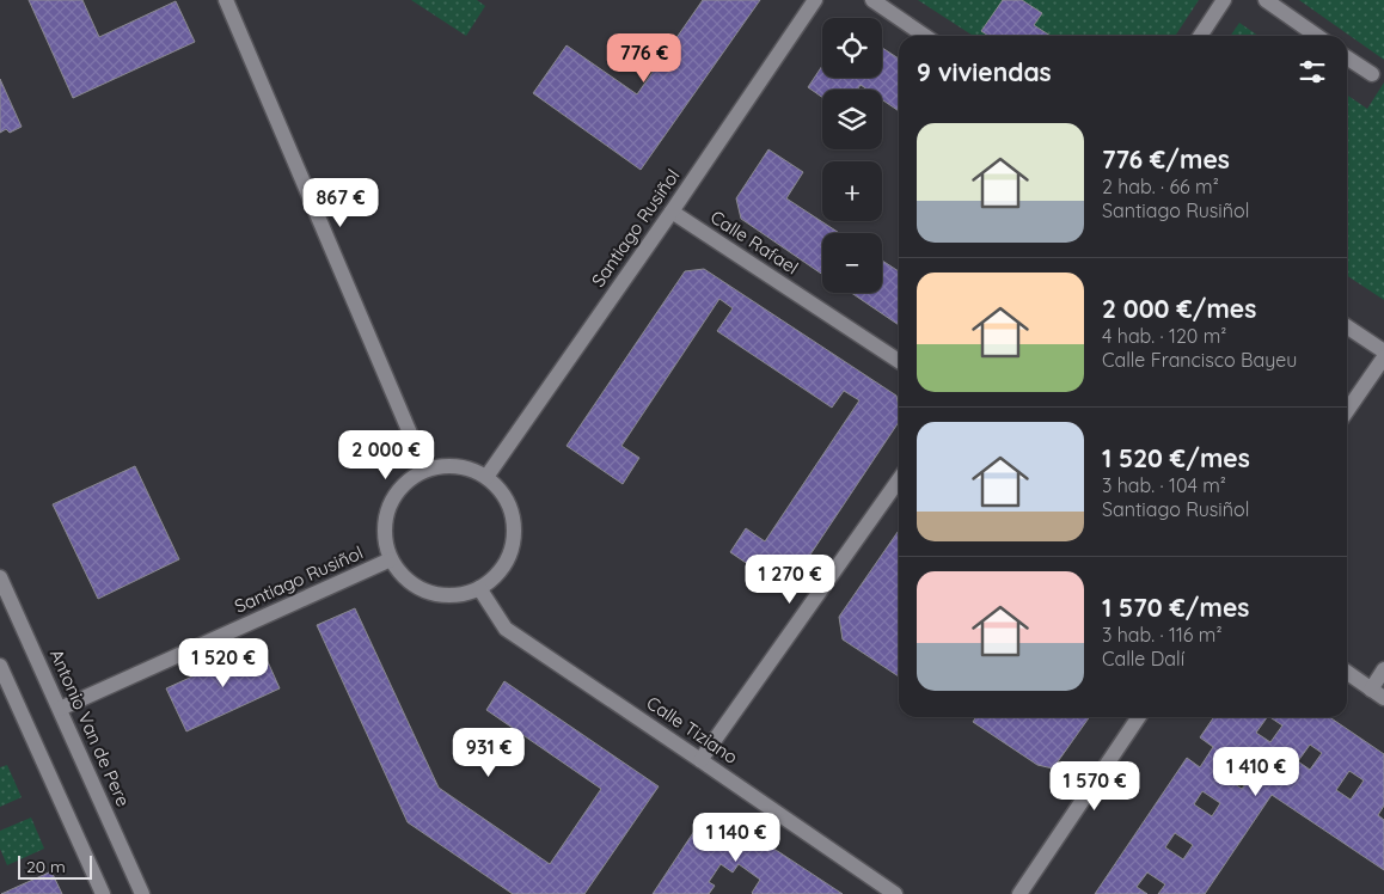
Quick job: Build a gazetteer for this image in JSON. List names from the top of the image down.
{
  "streets": {
    "street": [
      "Santiago Rusiñol",
      "Calle Rafael",
      "Antonio Van de Pere",
      "Calle Tiziano"
    ]
  },
  "crossings": [
    ["Santiago Rusiñol", "Calle Rafael"],
    ["Santiago Rusiñol", "Antonio Van de Pere"],
    ["Santiago Rusiñol", "Calle Tiziano"]
  ],
  "scale_bar": "20 m",
  "page": {
    "map_buttons": ["+", "−"],
    "price": [
      "776 €",
      "867 €",
      "2 000 €",
      "1 270 €",
      "1 520 €",
      "931 €",
      "1 410 €",
      "1 570 €",
      "1 140 €"
    ],
    "heading": "9 viviendas",
    "list": [
      {
        "name": "776 €/mes",
        "note": "2 hab. · 66 m² · Santiago Rusiñol"
      },
      {
        "name": "2 000 €/mes",
        "note": "4 hab. · 120 m² · Calle Francisco Bayeu"
      },
      {
        "name": "1 520 €/mes",
        "note": "3 hab. · 104 m² · Santiago Rusiñol"
      },
      {
        "name": "1 570 €/mes",
        "note": "3 hab. · 116 m² · Calle Dalí"
      }
    ],
    "scale": "20 m"
  }
}
